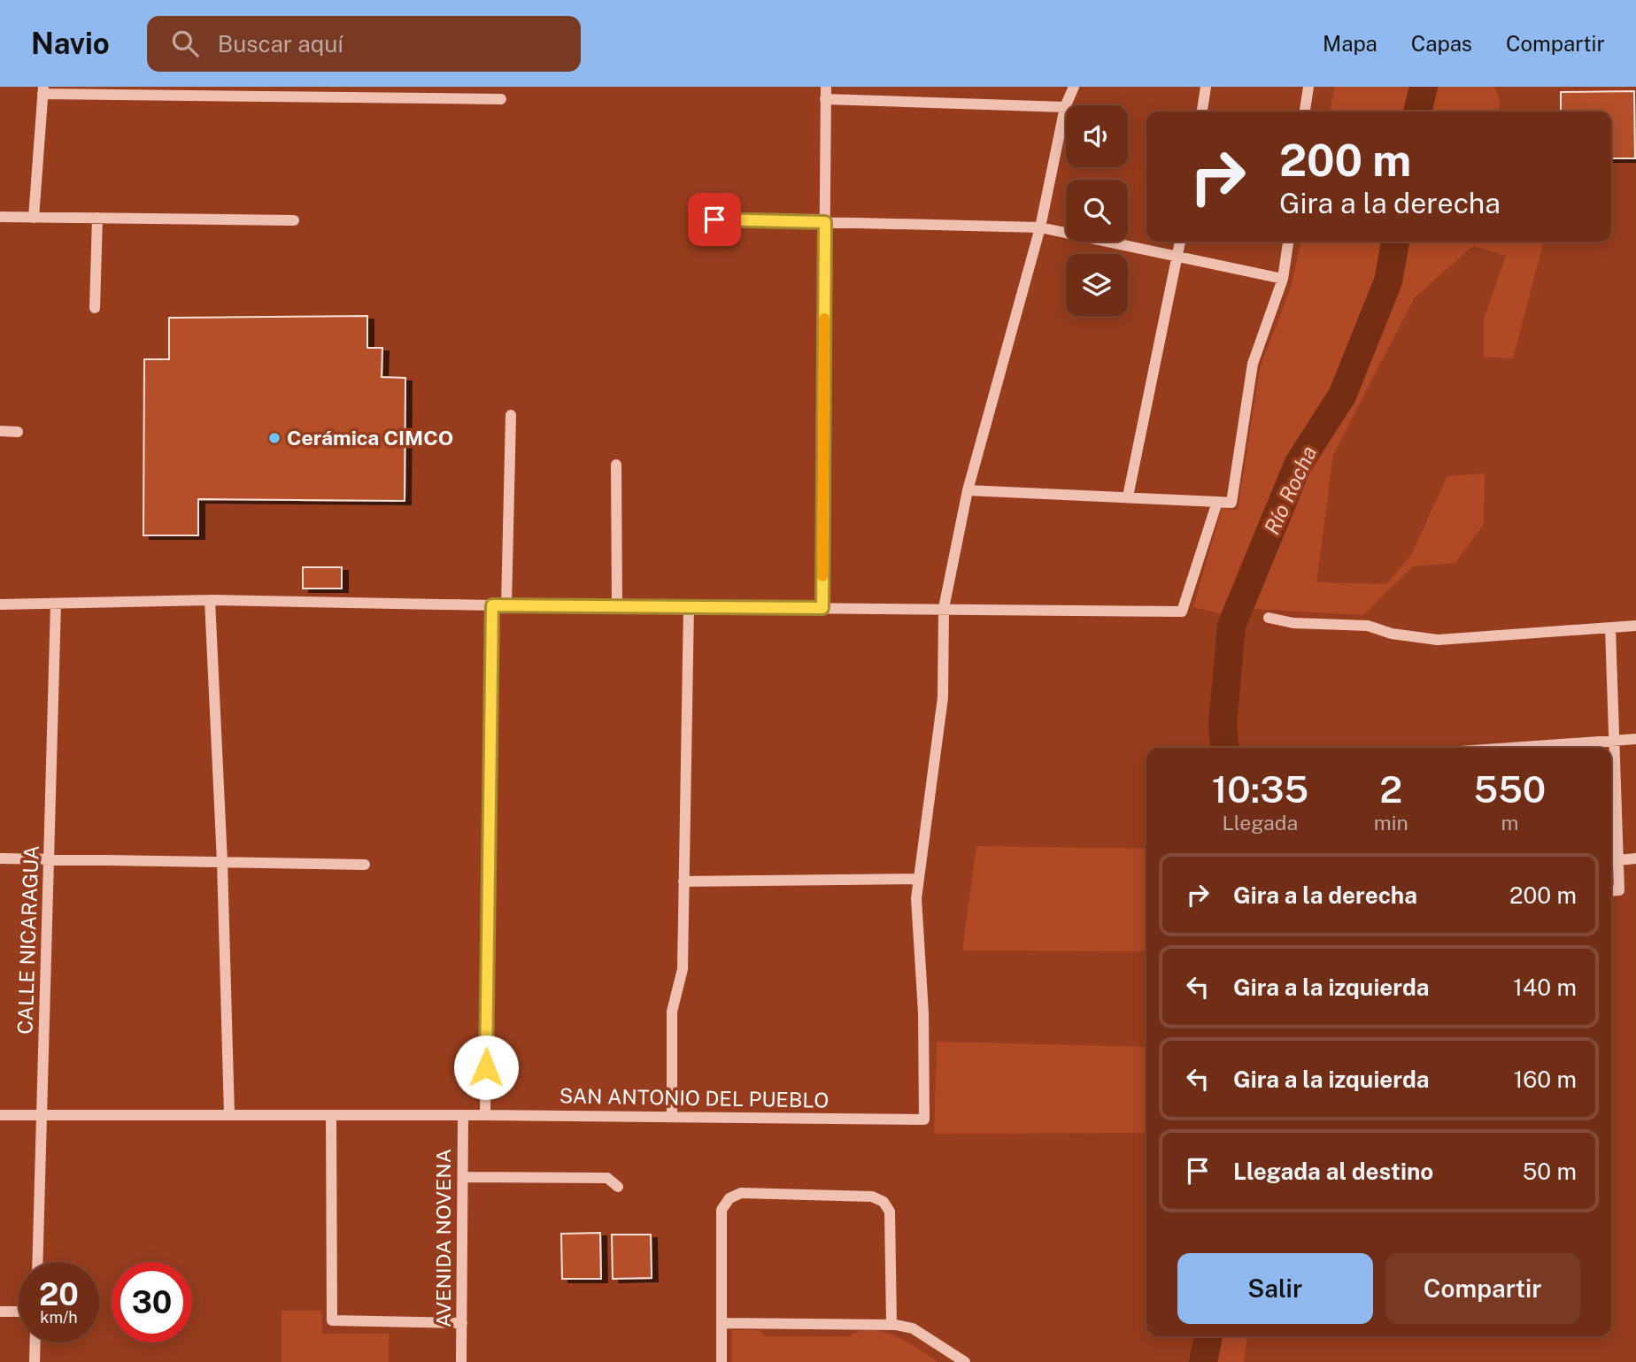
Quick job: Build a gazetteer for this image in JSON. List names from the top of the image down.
{
  "streets": {
    "street": ["CALLE NICARAGUA", "SAN ANTONIO DEL PUEBLO", "AVENIDA NOVENA"]
  },
  "crossings": [
    ["CALLE NICARAGUA", "SAN ANTONIO DEL PUEBLO"],
    ["SAN ANTONIO DEL PUEBLO", "AVENIDA NOVENA"]
  ],
  "water": ["Río Rocha"],
  "places": ["Cerámica CIMCO"],
  "page": {
    "header": "Navio",
    "search": "Buscar aquí",
    "nav": ["Mapa", "Capas", "Compartir"],
    "turn": ["200 m", "Gira a la derecha"],
    "eta": [
      "10:35",
      "Llegada",
      "2",
      "min",
      "550",
      "m"
    ],
    "list": [
      {
        "name": "Gira a la derecha",
        "value": "200 m"
      },
      {
        "name": "Gira a la izquierda",
        "value": "140 m"
      },
      {
        "name": "Gira a la izquierda",
        "value": "160 m"
      },
      {
        "name": "Llegada al destino",
        "value": "50 m"
      }
    ],
    "buttons": ["Salir", "Compartir"],
    "speed": "20 km/h",
    "limit": "30"
  }
}
